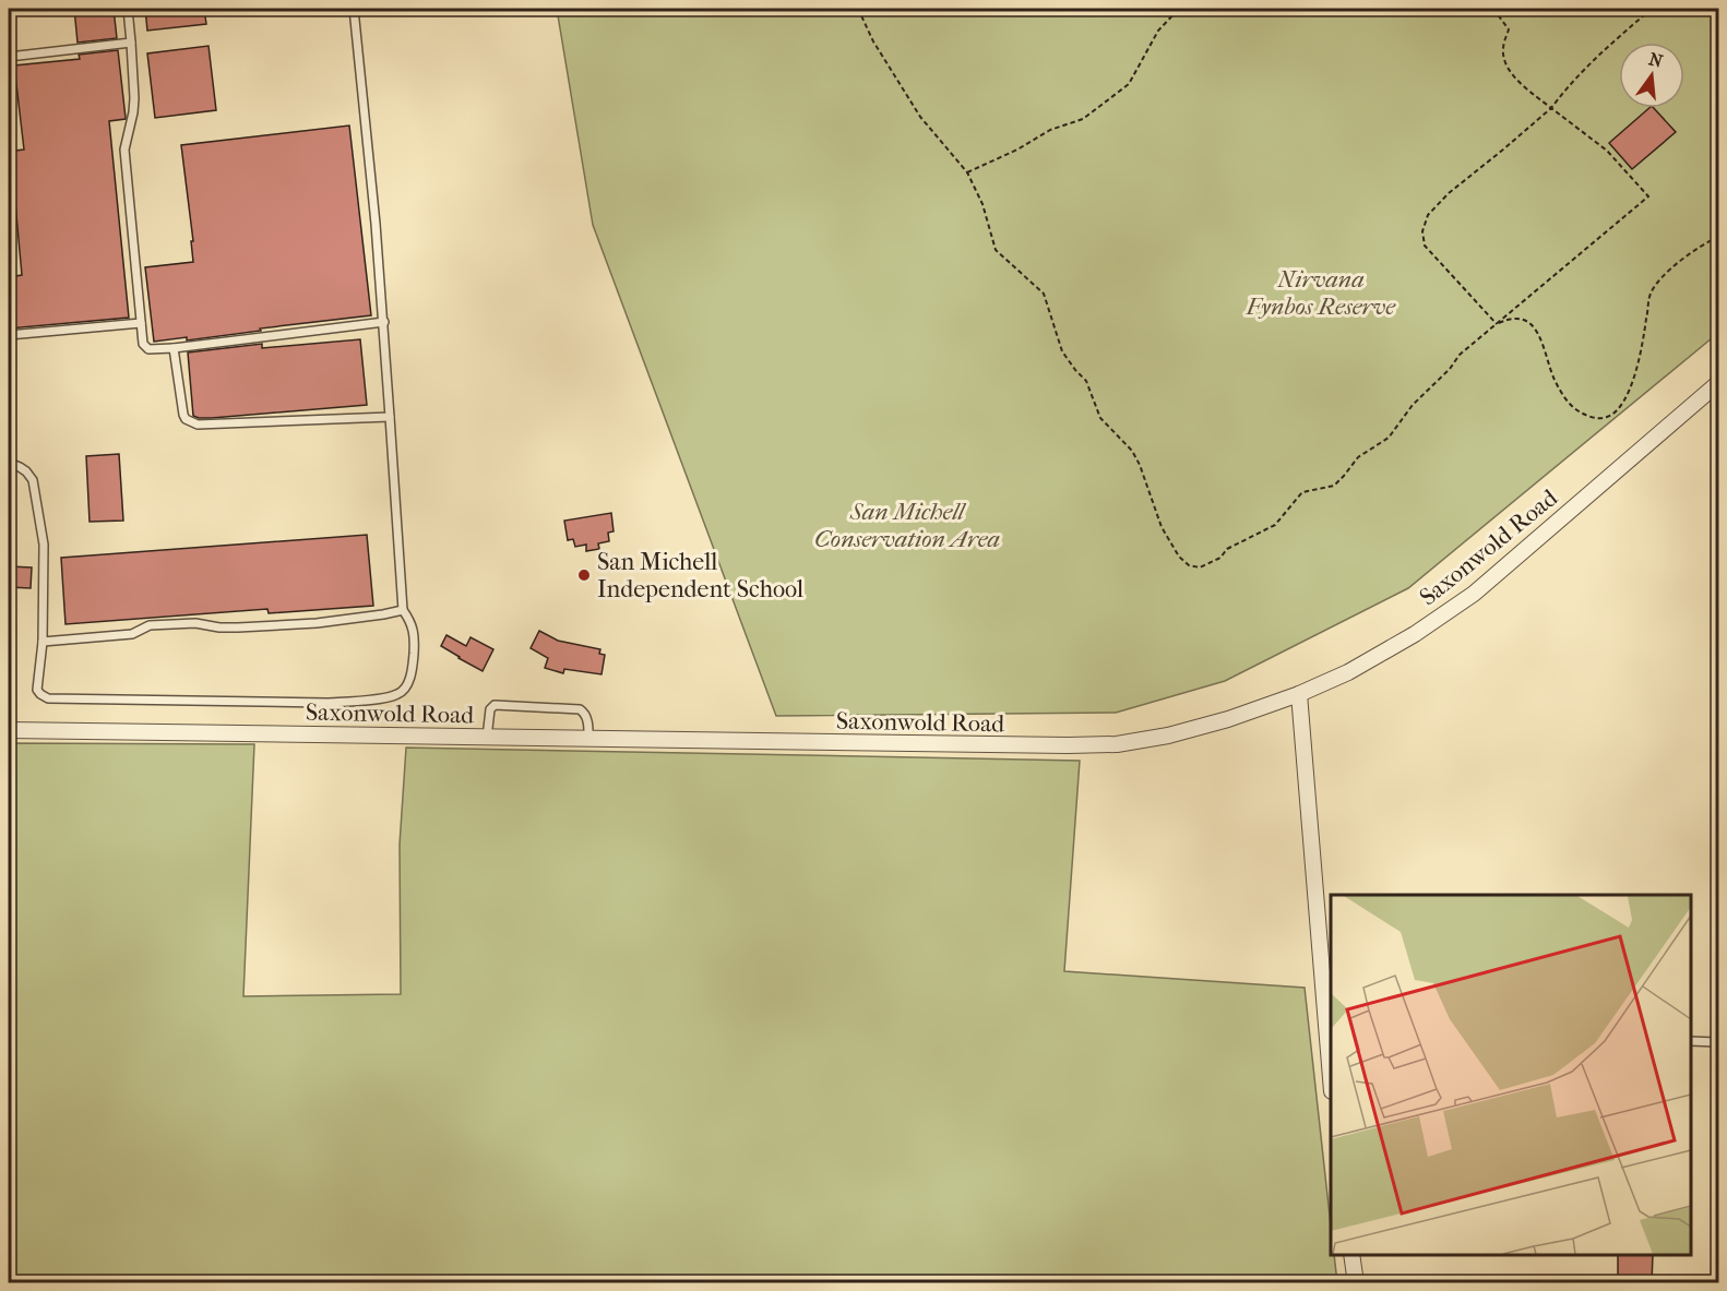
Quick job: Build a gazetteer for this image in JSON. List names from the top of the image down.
{
  "streets": {
    "street": ["Saxonwold Road"]
  },
  "parks": ["Nirvana Fynbos Reserve", "San Michell Conservation Area"],
  "places": ["San Michell Independent School"],
  "north": "top"
}
